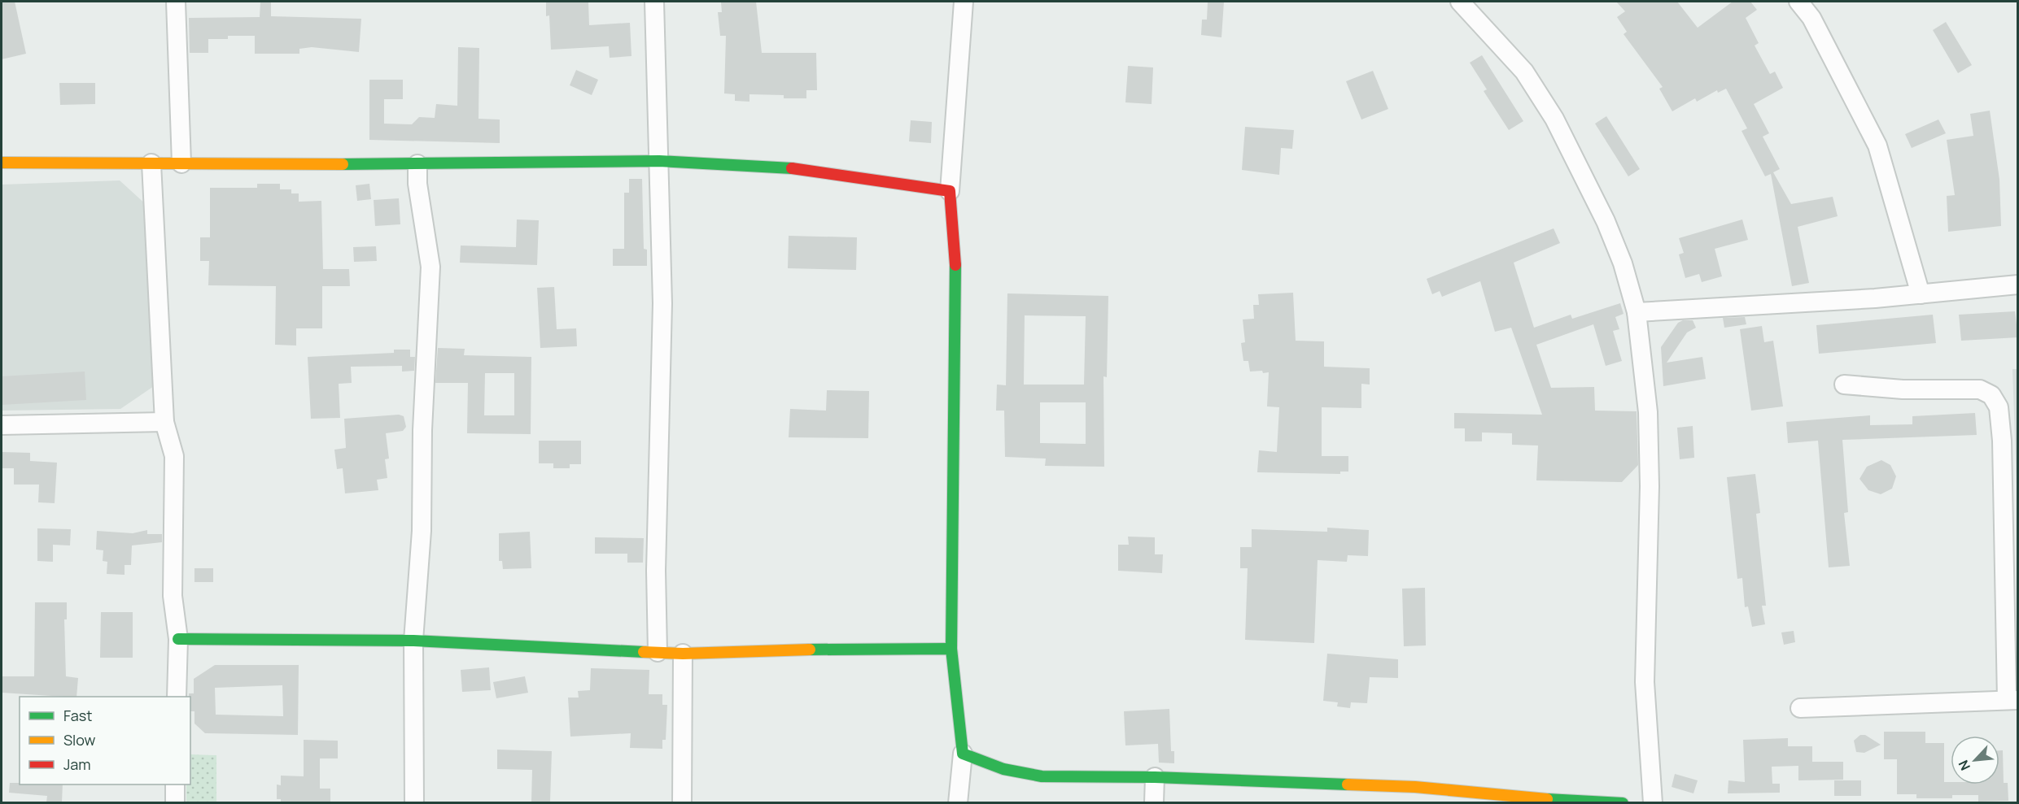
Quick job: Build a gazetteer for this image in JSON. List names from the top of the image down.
{
  "legend": ["Fast", "Slow", "Jam"],
  "north": "bottom left"
}
